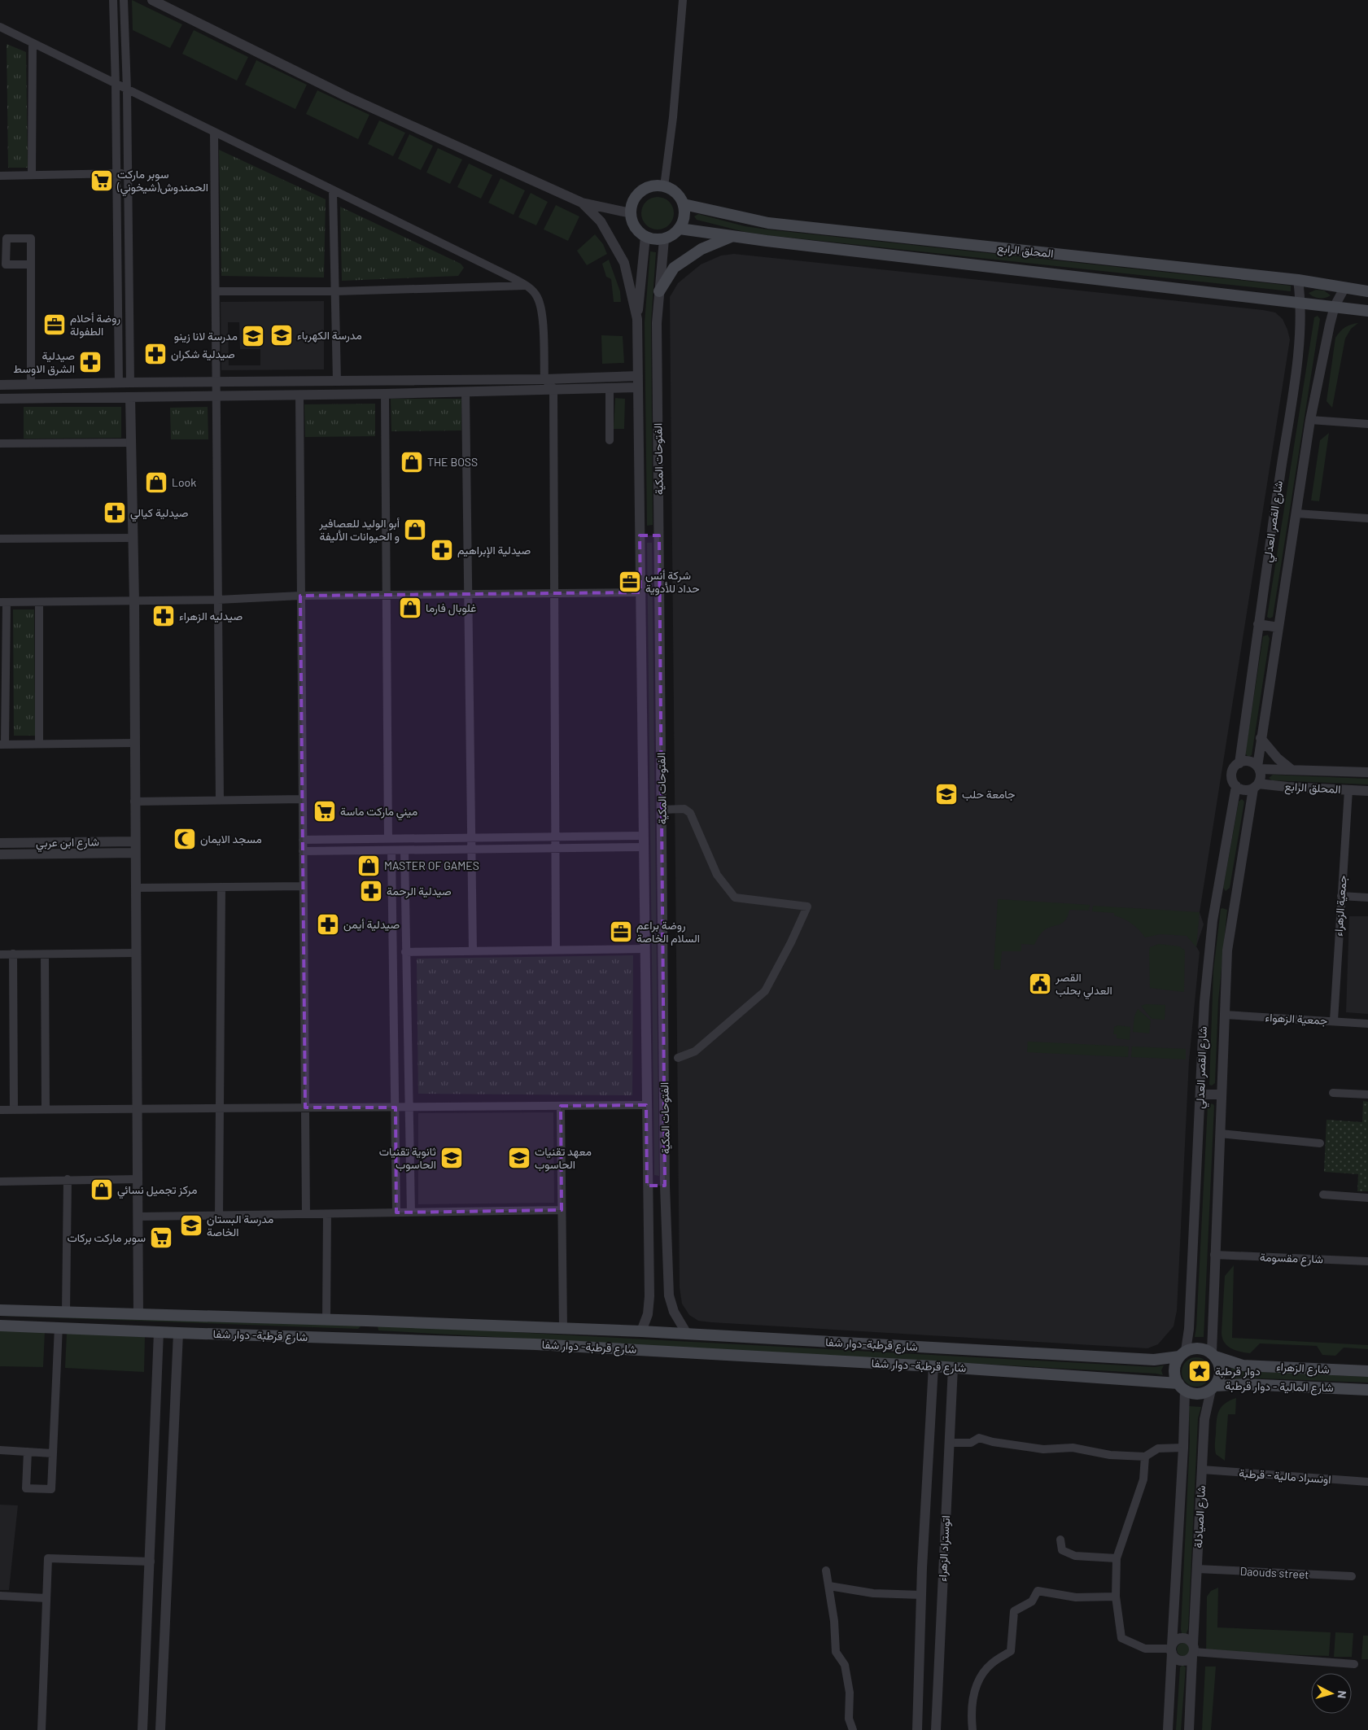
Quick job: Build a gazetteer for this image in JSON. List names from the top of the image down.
{
  "streets": {
    "main road": [
      "المحلق الرابع",
      "شارع قرطبة- دوار شفا",
      "شارع قرطبة-دوار شفا",
      "شارع الزهراء",
      "شارع المالية - دوار قرطبة"
    ],
    "street": [
      "الفتوحات المكية",
      "شارع القصر العدلي",
      "شارع ابن عربي",
      "جمعية الزهراء",
      "جمعية الزهواء",
      "شارع مقسومة",
      "اوتسراد مالية - قرطبة",
      "شارع الصيادلة",
      "اتوستراد الزهراء",
      "Daouds street"
    ]
  },
  "crossings": [
    ["المحلق الرابع", "الفتوحات المكية"],
    ["المحلق الرابع", "شارع القصر العدلي"],
    ["المحلق الرابع", "جمعية الزهراء"],
    ["الفتوحات المكية", "شارع قرطبة-دوار شفا"],
    ["شارع القصر العدلي", "جمعية الزهواء"],
    ["شارع القصر العدلي", "شارع مقسومة"],
    ["شارع القصر العدلي", "شارع قرطبة- دوار شفا"],
    ["شارع القصر العدلي", "شارع قرطبة-دوار شفا"],
    ["شارع القصر العدلي", "شارع الزهراء"],
    ["شارع القصر العدلي", "شارع المالية - دوار قرطبة"],
    ["شارع القصر العدلي", "شارع الصيادلة"],
    ["جمعية الزهراء", "جمعية الزهواء"],
    ["شارع قرطبة- دوار شفا", "شارع قرطبة-دوار شفا"],
    ["شارع قرطبة- دوار شفا", "شارع الزهراء"],
    ["شارع قرطبة- دوار شفا", "شارع المالية - دوار قرطبة"],
    ["شارع قرطبة- دوار شفا", "شارع الصيادلة"],
    ["شارع قرطبة- دوار شفا", "اتوستراد الزهراء"],
    ["شارع قرطبة-دوار شفا", "شارع الزهراء"],
    ["شارع قرطبة-دوار شفا", "شارع المالية - دوار قرطبة"],
    ["شارع قرطبة-دوار شفا", "شارع الصيادلة"],
    ["شارع الزهراء", "شارع المالية - دوار قرطبة"],
    ["شارع الزهراء", "شارع الصيادلة"],
    ["شارع المالية - دوار قرطبة", "شارع الصيادلة"],
    ["اوتسراد مالية - قرطبة", "شارع الصيادلة"],
    ["شارع الصيادلة", "Daouds street"]
  ],
  "places": {
    "supermarket": ["سوبر ماركت الحمندوش(شيخوني)", "ميني ماركت ماسة", "سوبر ماركت بركات"],
    "office": ["روضة أحلام الطفولة", "شركة أنس حداد للأدوية", "روضة براعم السلام الخاصة"],
    "school or university": [
      "مدرسة الكهرباء",
      "مدرسة لانا زينو",
      "جامعة حلب",
      "ثانوية تقنيات الحاسوب",
      "معهد تقنيات الحاسوب",
      "مدرسة البستان الخاصة"
    ],
    "pharmacy": [
      "صيدلية شكران",
      "صيدلية الشرق الاوسط",
      "صيدلية كيالي",
      "صيدلية الإبراهيم",
      "صيدليه الزهراء",
      "صيدلية الرحمة",
      "صيدلية أيمن"
    ],
    "shop": [
      "THE BOSS",
      "Look",
      "أبو الوليد للعصافير و الحيوانات الأليفة",
      "غلوبال فارما",
      "MASTER OF GAMES",
      "مركز تجميل نسائي"
    ],
    "mosque": ["مسجد الايمان"],
    "public building": ["القصر العدلي بحلب"],
    "place": ["دوار قرطبة"]
  },
  "north": "right"
}
